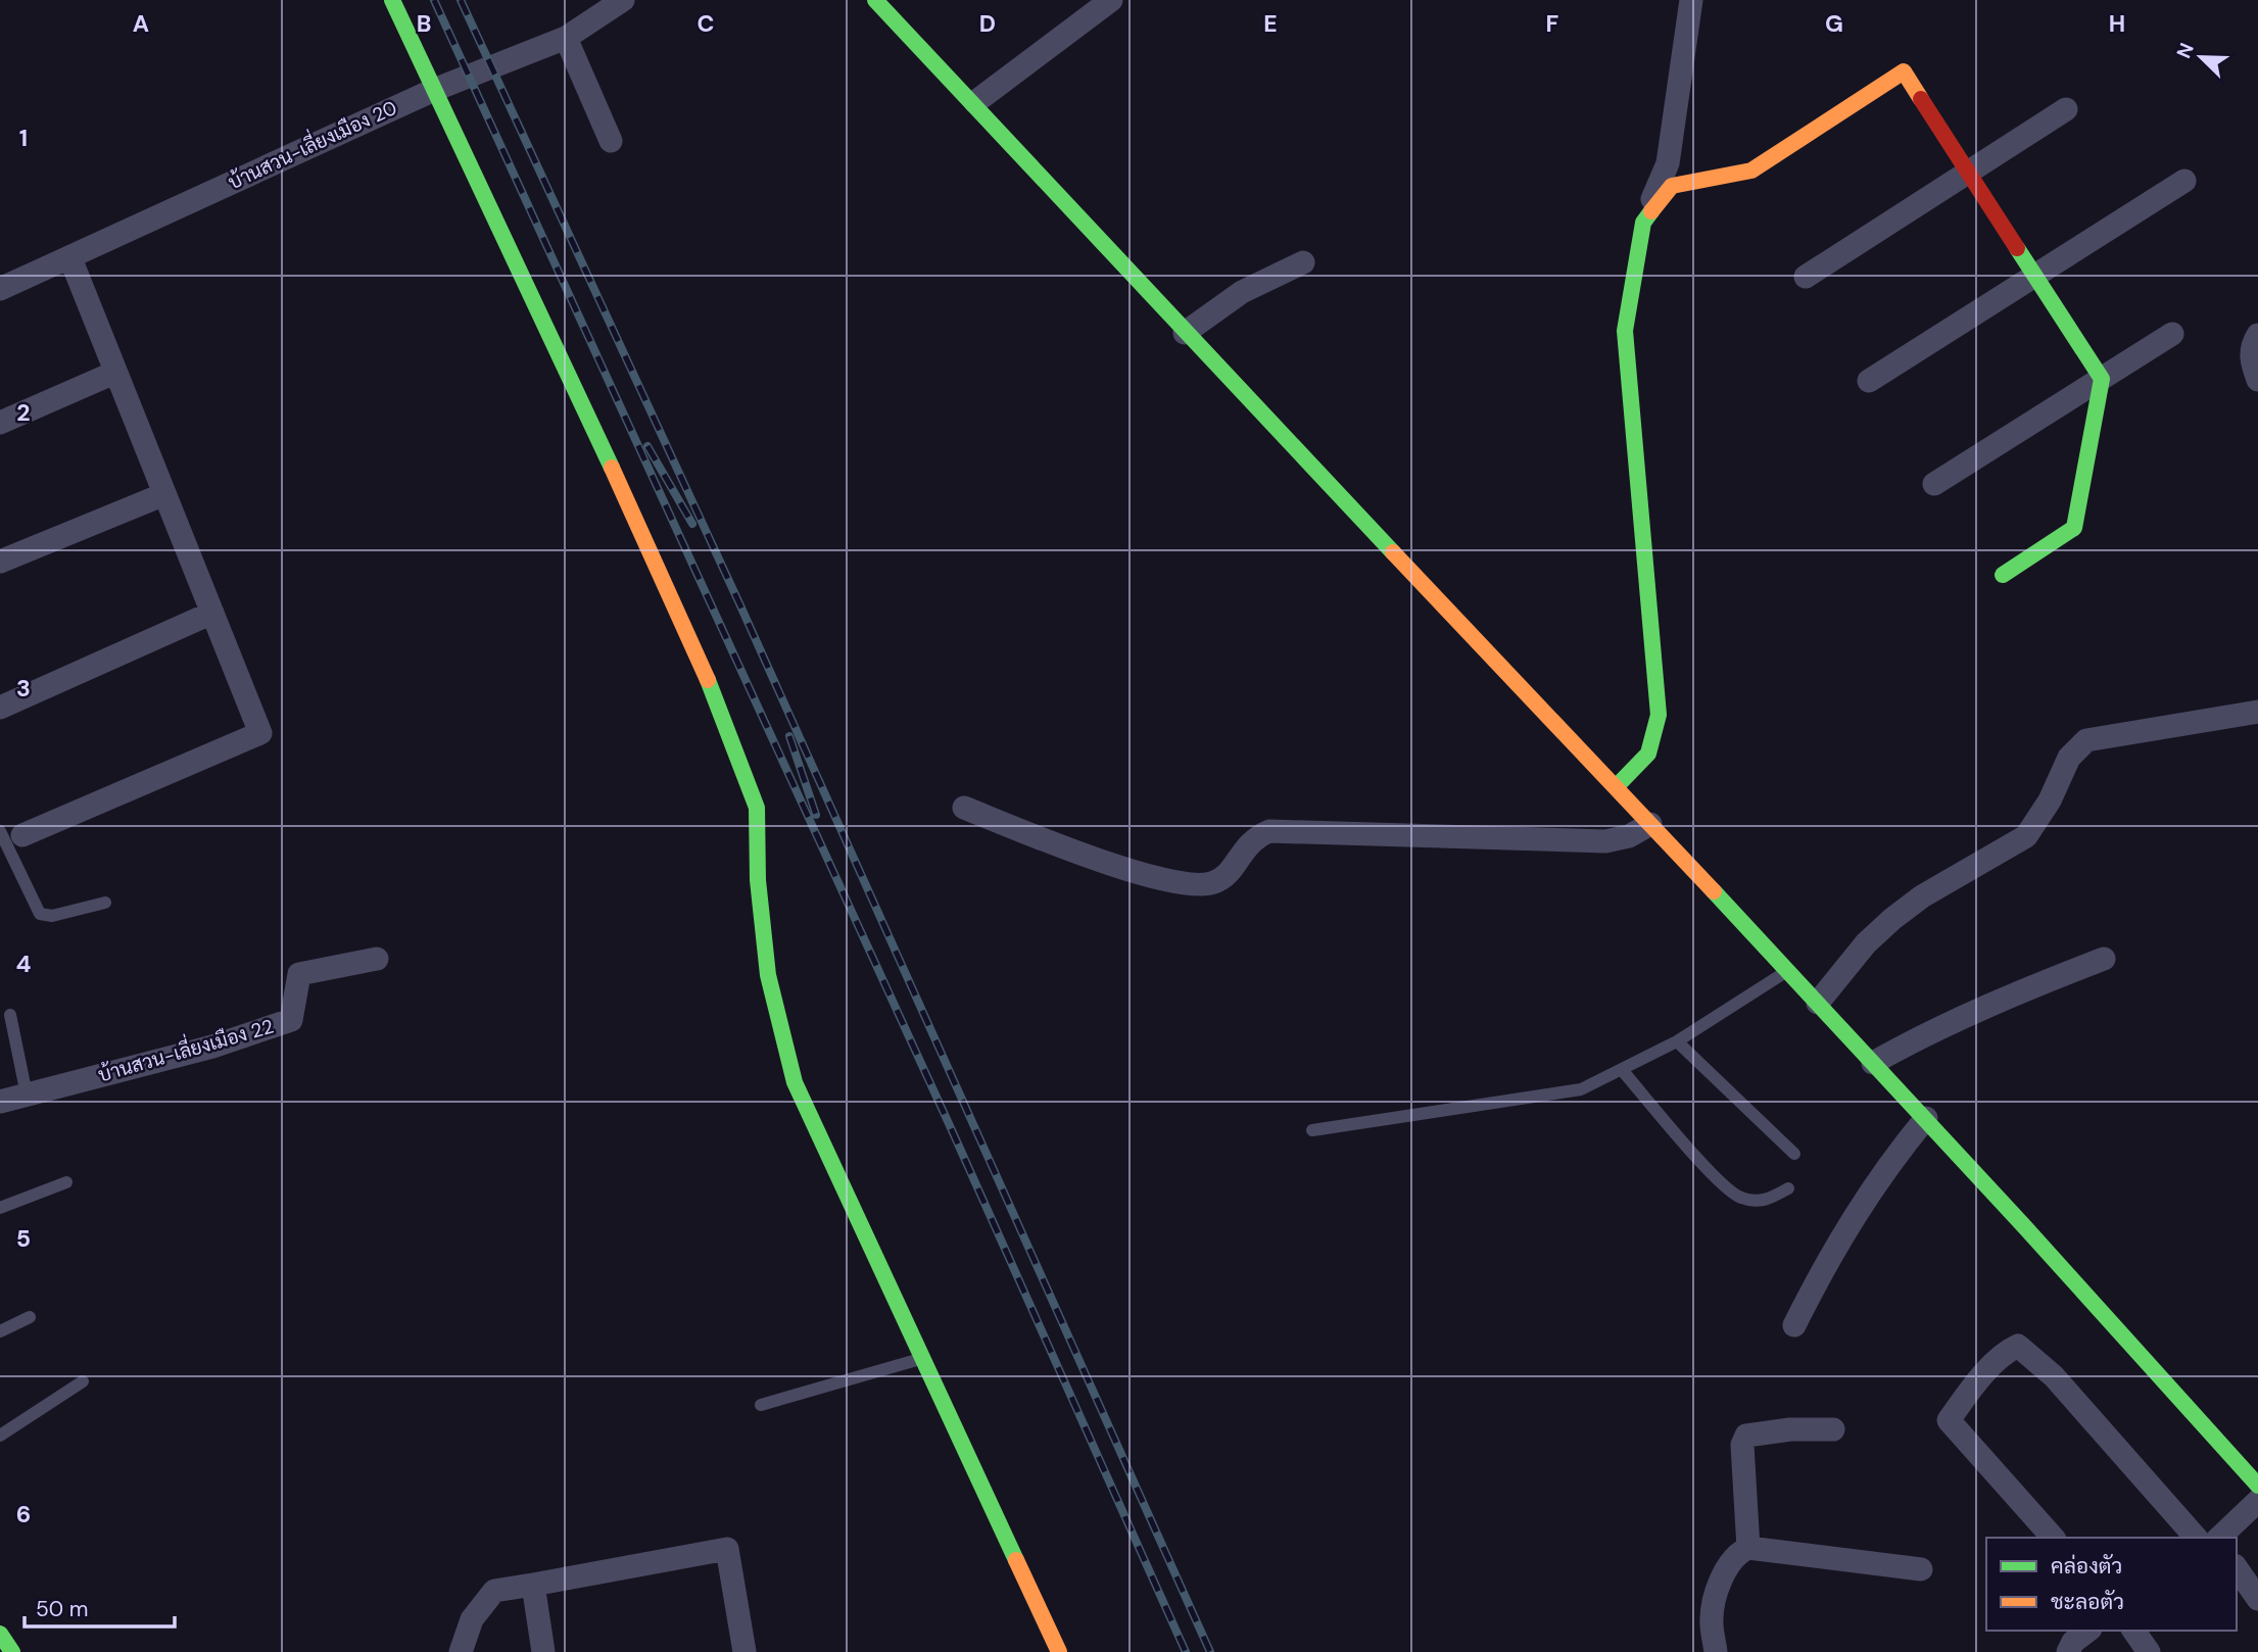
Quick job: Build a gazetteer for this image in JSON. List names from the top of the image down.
{
  "streets": {
    "street": ["บ้านสวน-เลี่ยงเมือง 20", "บ้านสวน-เลี่ยงเมือง 22"]
  },
  "legend": ["คล่องตัว", "ชะลอตัว"],
  "scale_bar": "50 m",
  "north": "top left",
  "grid": {
    "columns": [
      "A",
      "B",
      "C",
      "D",
      "E",
      "F",
      "G",
      "H"
    ],
    "rows": [
      "1",
      "2",
      "3",
      "4",
      "5",
      "6"
    ]
  }
}
